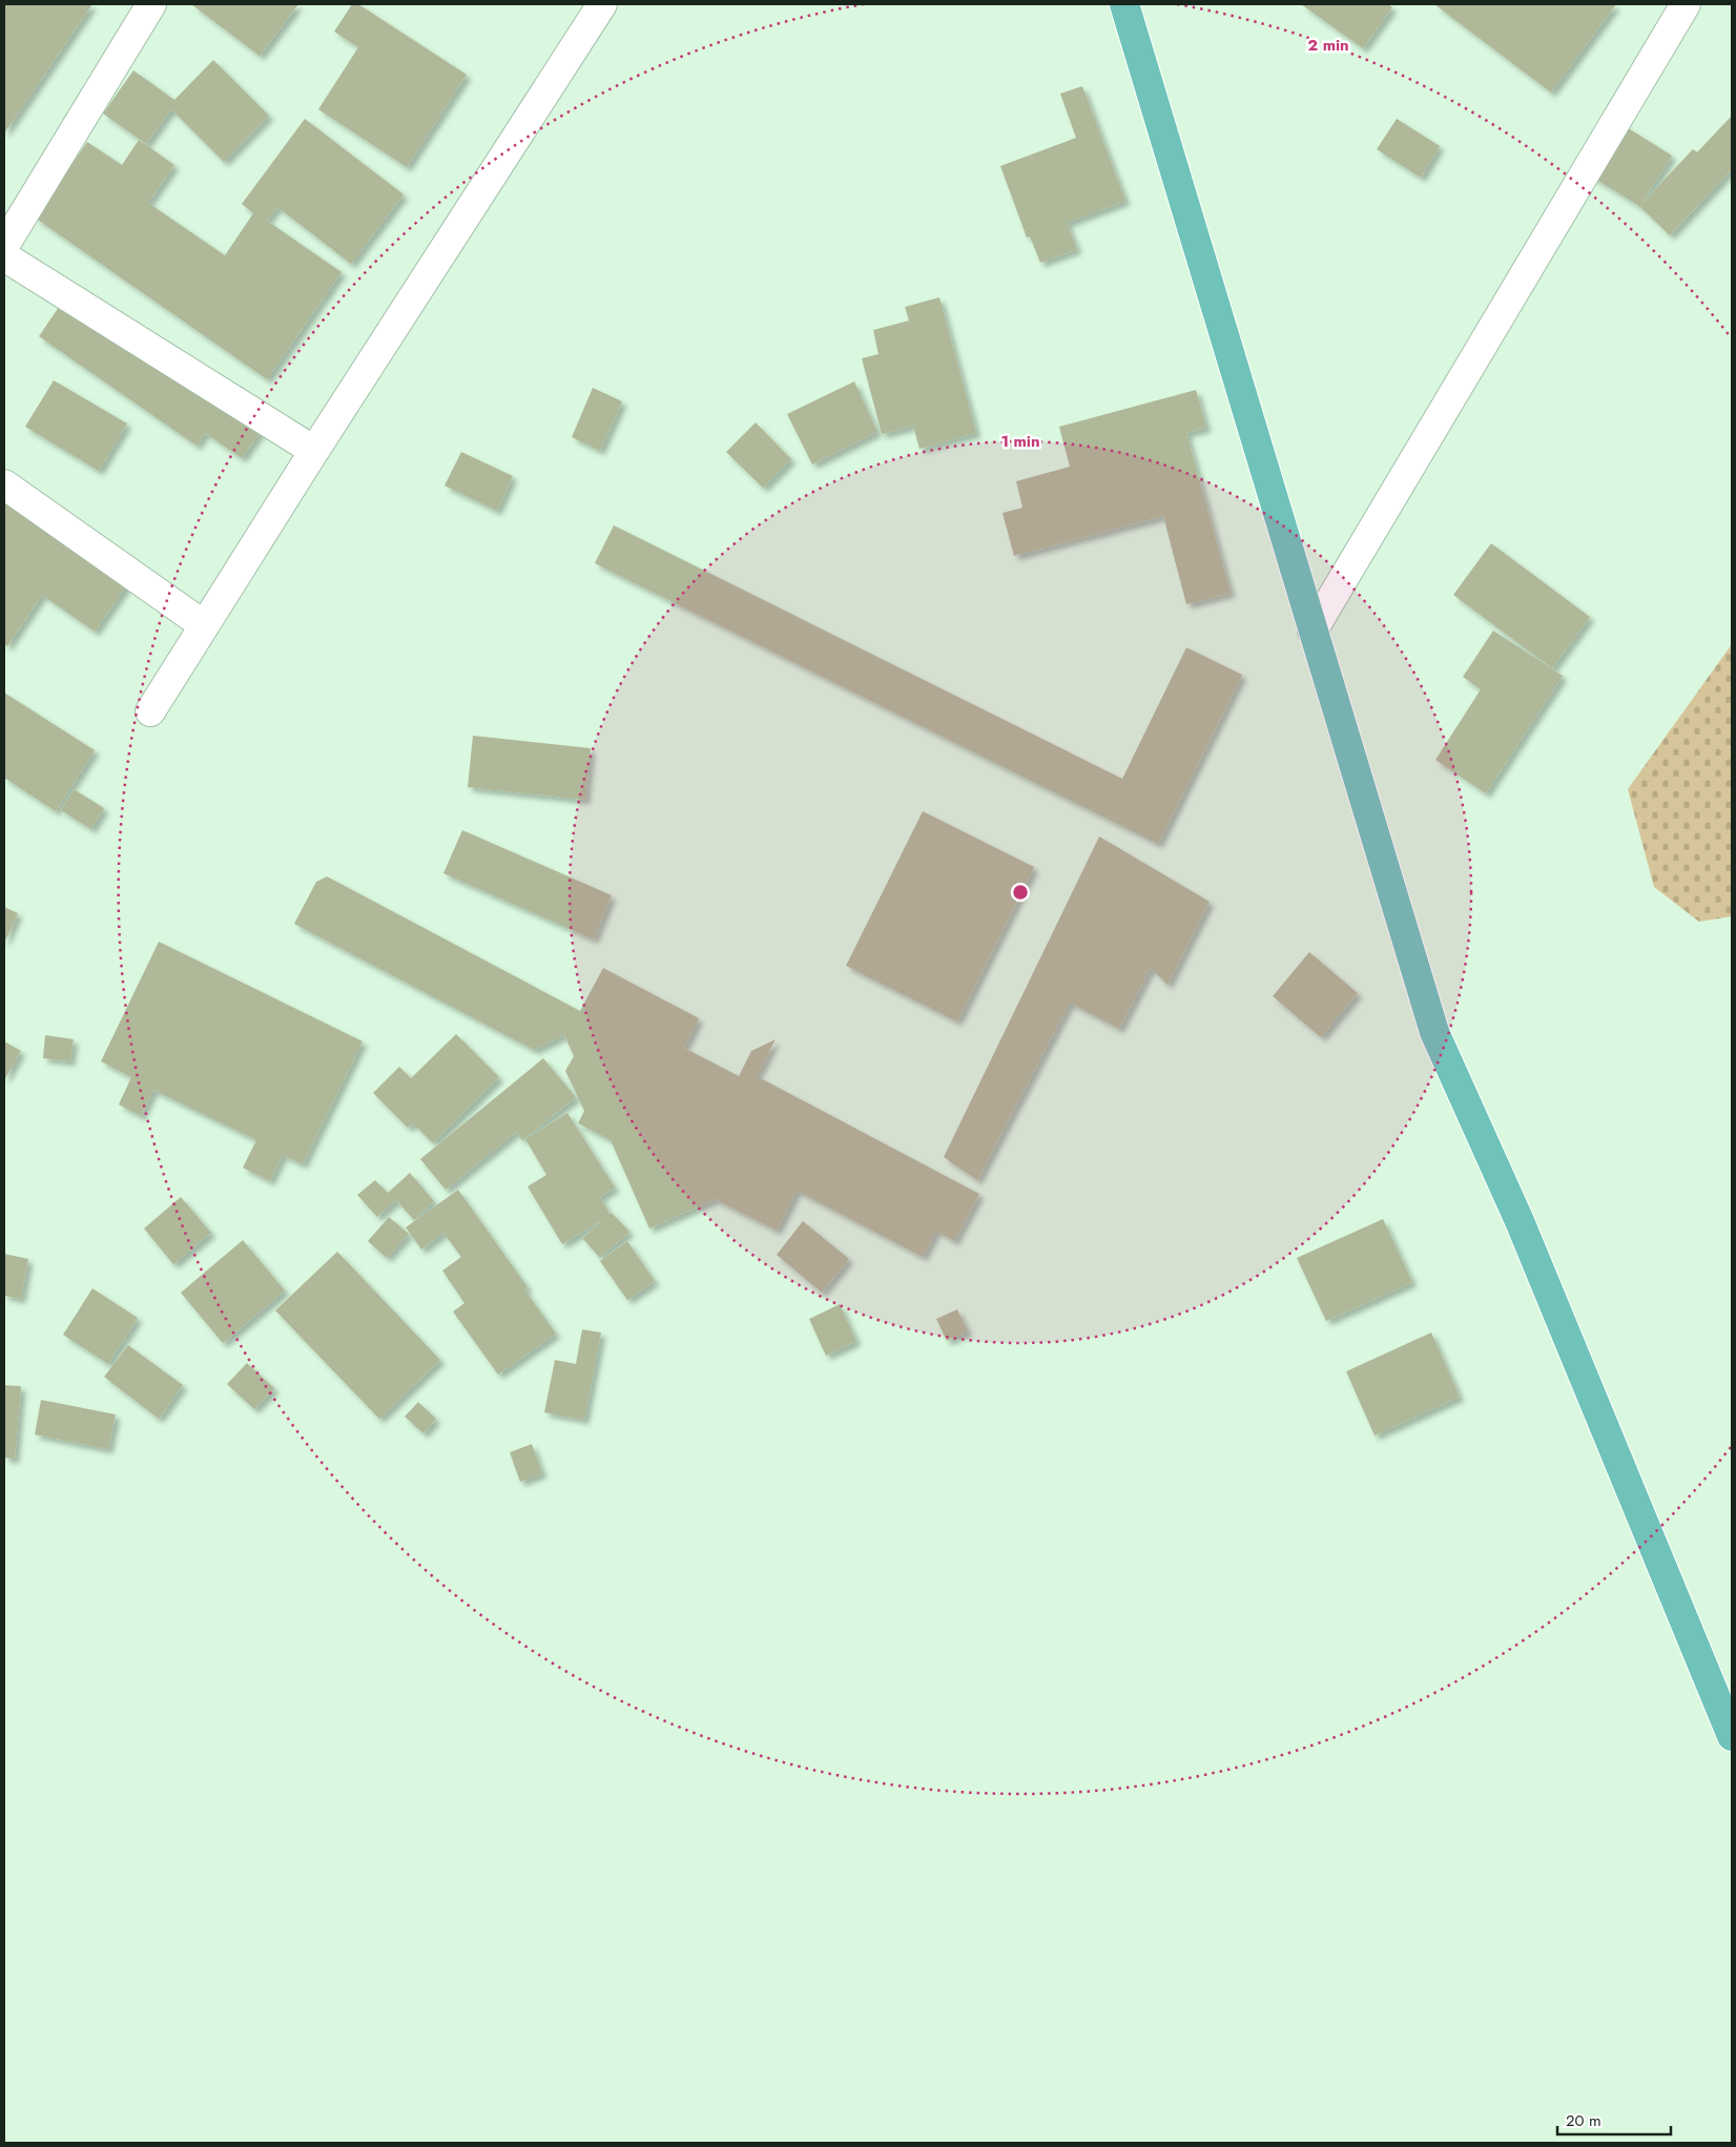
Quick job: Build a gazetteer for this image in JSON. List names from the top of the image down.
{
  "scale_bar": "20 m",
  "rings": ["2 min", "1 min"]
}
